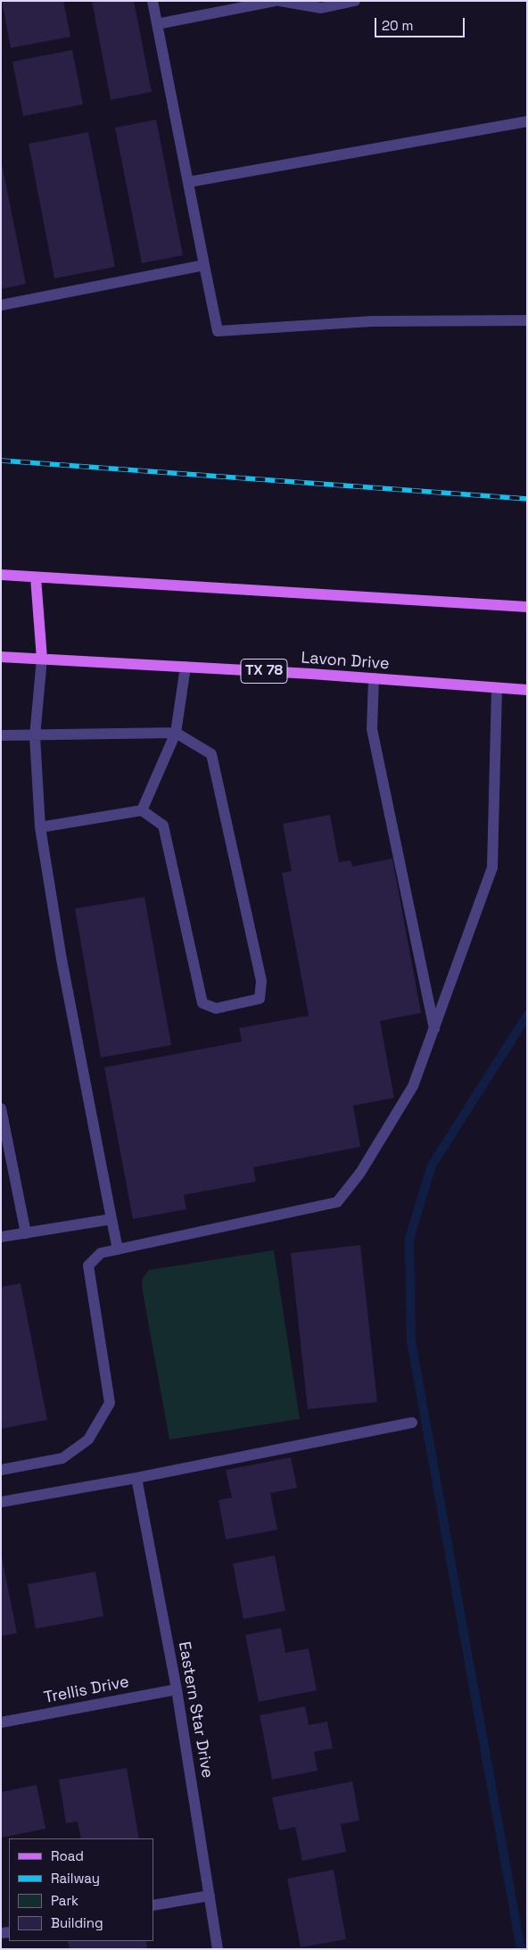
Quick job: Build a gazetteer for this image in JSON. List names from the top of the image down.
{
  "streets": {
    "main road": ["Lavon Drive", "TX 78"],
    "street": ["Trellis Drive", "Eastern Star Drive"]
  },
  "crossings": [
    ["Trellis Drive", "Eastern Star Drive"]
  ],
  "legend": [
    "Road",
    "Railway",
    "Park",
    "Building"
  ],
  "scale_bar": "20 m"
}
